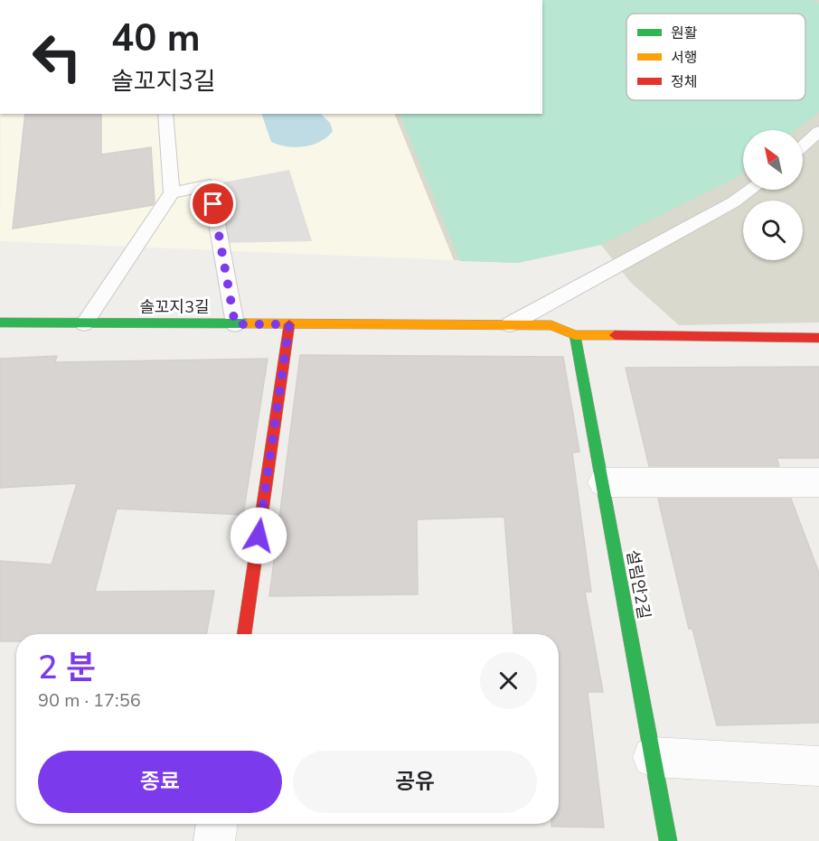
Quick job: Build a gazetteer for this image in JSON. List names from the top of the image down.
{
  "streets": {
    "street": ["솔꼬지3길", "설림안2길"]
  },
  "crossings": [
    ["솔꼬지3길", "설림안2길"]
  ],
  "legend": ["원활", "서행", "정체"],
  "north": "top left",
  "page": {
    "turn": ["40 m", "솔꼬지3길"],
    "heading": ["2 분", "90 m · 17:56"],
    "buttons": ["종료", "공유"]
  }
}
